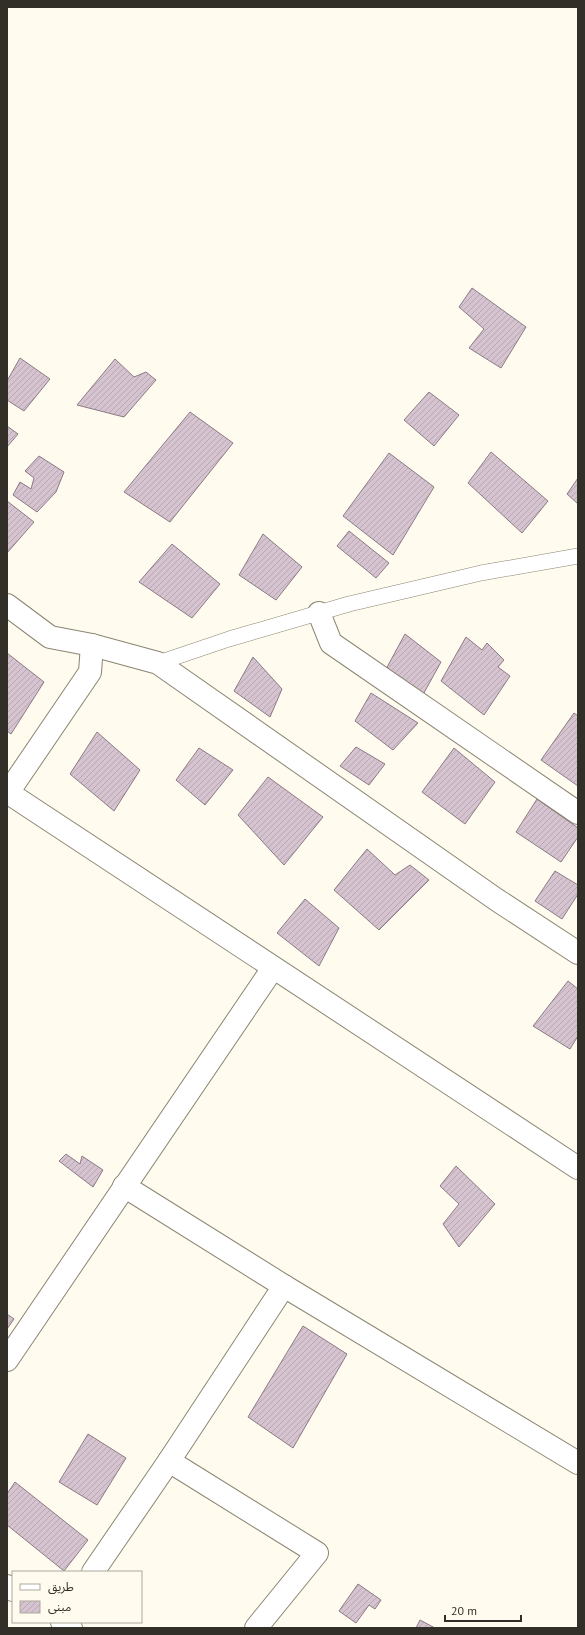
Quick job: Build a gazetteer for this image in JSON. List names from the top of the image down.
{
  "legend": ["طريق", "مبنى"],
  "scale_bar": "20 m"
}
